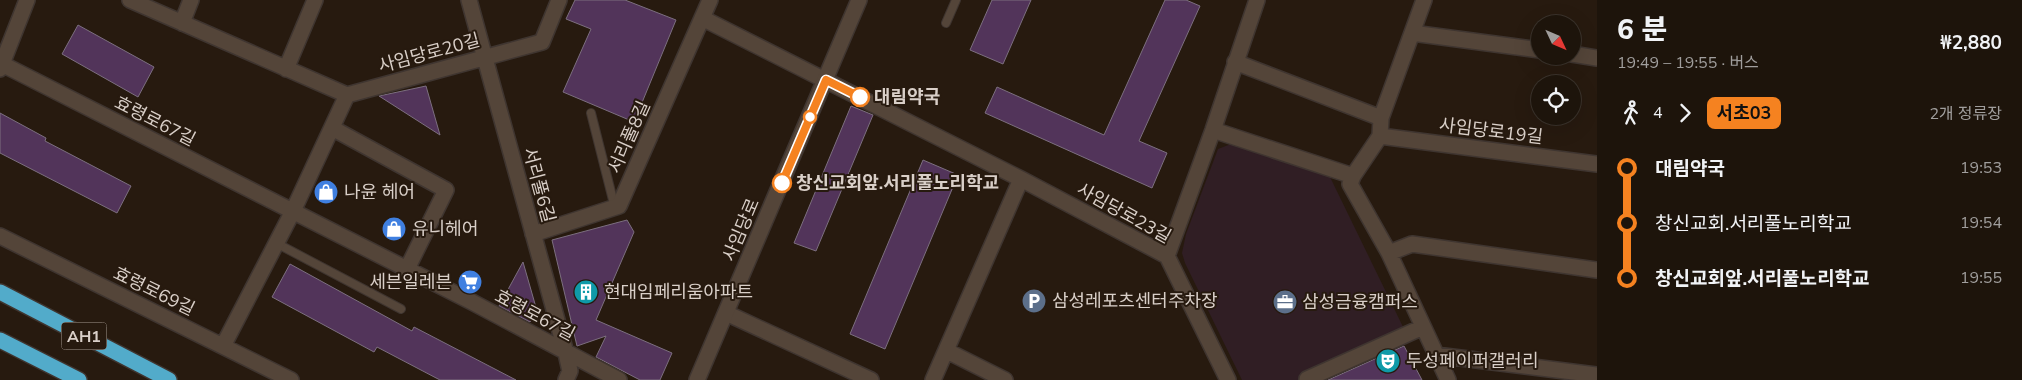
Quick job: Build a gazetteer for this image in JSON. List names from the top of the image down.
{
  "streets": {
    "highway": ["AH1"],
    "street": [
      "사임당로20길",
      "효령로67길",
      "사임당로19길",
      "서리풀8길",
      "서리풀6길",
      "사임당로23길",
      "사임당로",
      "효령로69길"
    ]
  },
  "crossings": [
    ["사임당로20길", "서리풀6길"],
    ["효령로67길", "서리풀6길"],
    ["사임당로23길", "사임당로"]
  ],
  "places": {
    "other": ["대림약국", "창신교회앞.서리풀노리학교"],
    "shop": ["나윤 헤어", "유니헤어"],
    "supermarket": ["세븐일레븐"],
    "building": ["현대임페리움아파트"],
    "parking": ["삼성레포츠센터주차장"],
    "office": ["삼성금융캠퍼스"],
    "theatre": ["두성페이퍼갤러리"]
  },
  "lines": ["bus line 서초03"],
  "north": "bottom right",
  "page": {
    "heading": ["6 분", "19:49 – 19:55 · 버스", "₩2,880"],
    "legs": ["4", "서초03", "2개 정류장"],
    "list": [
      {
        "name": "대림약국",
        "value": "19:53"
      },
      {
        "name": "창신교회.서리풀노리학교",
        "value": "19:54"
      },
      {
        "name": "창신교회앞.서리풀노리학교",
        "value": "19:55"
      }
    ]
  }
}
